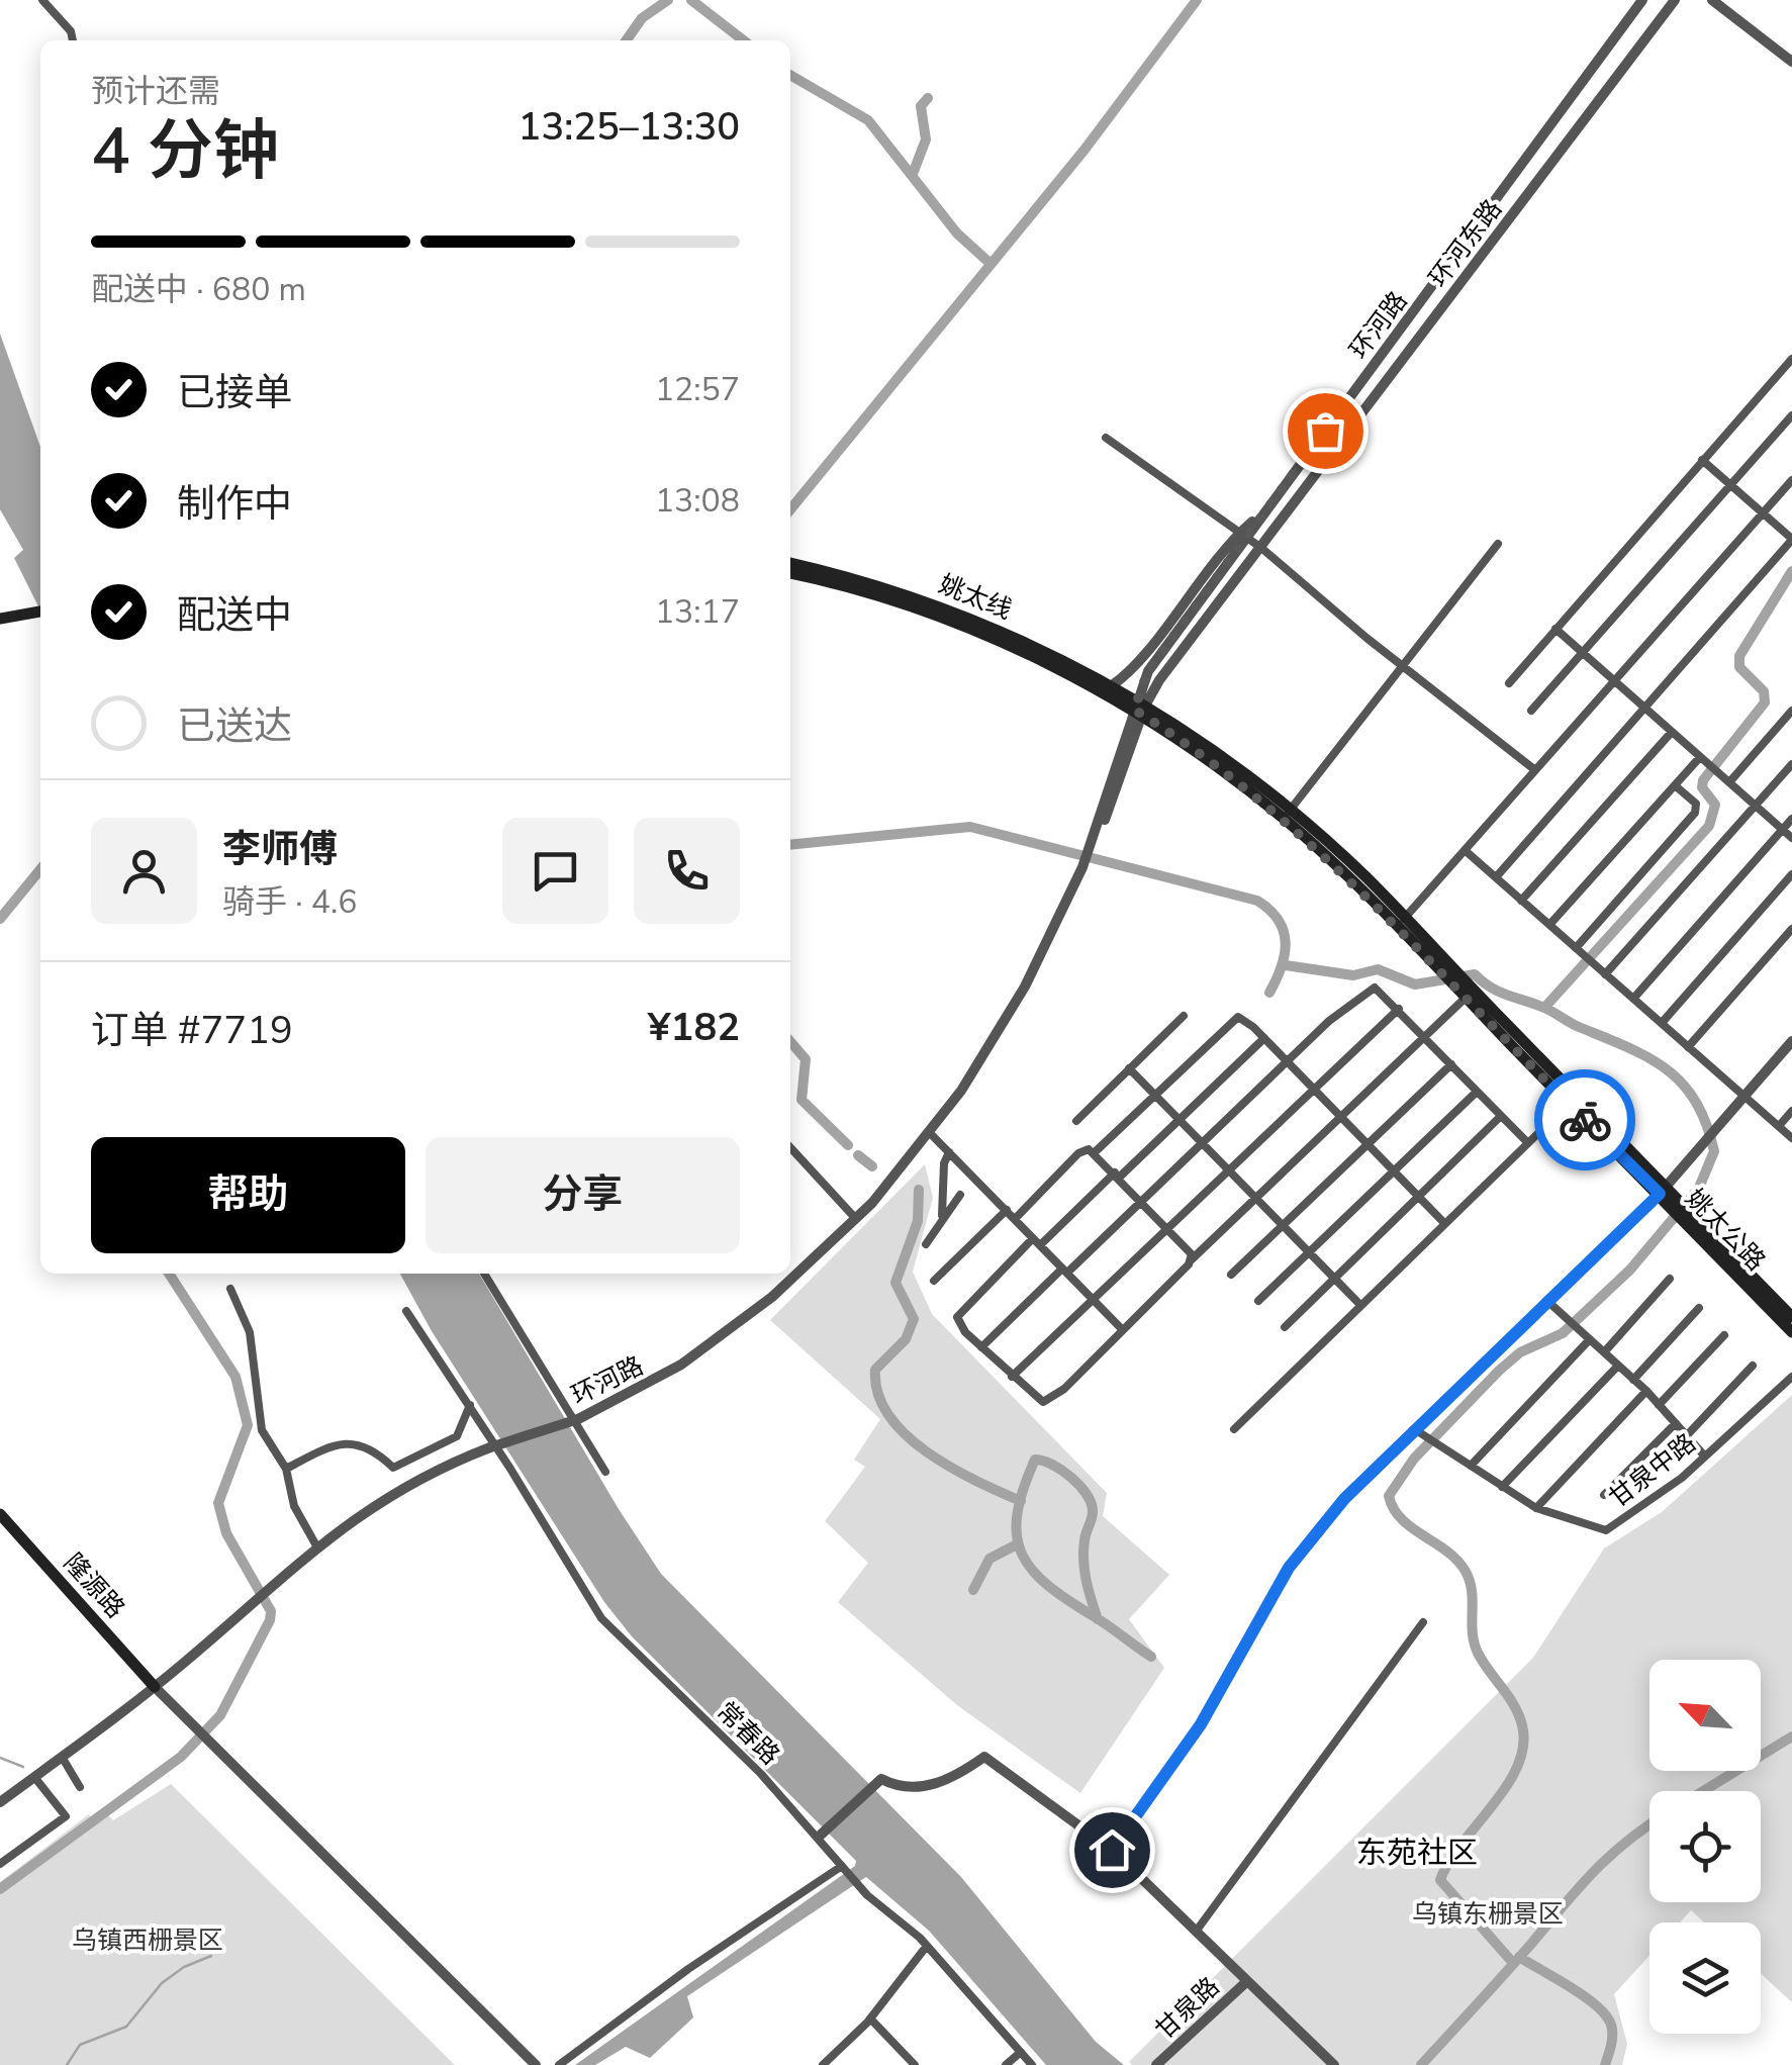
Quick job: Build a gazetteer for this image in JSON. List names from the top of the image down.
{
  "streets": {
    "main road": ["姚太线", "姚太公路", "隆源路"],
    "street": [
      "环河东路",
      "环河路",
      "甘泉中路",
      "常春路",
      "甘泉路"
    ]
  },
  "crossings": [
    ["环河东路", "环河路"],
    ["环河东路", "姚太线"],
    ["环河东路", "姚太公路"],
    ["环河路", "姚太线"],
    ["环河路", "姚太公路"],
    ["环河路", "隆源路"],
    ["姚太线", "姚太公路"]
  ],
  "districts": ["东苑社区"],
  "parks": ["乌镇东栅景区", "乌镇西栅景区"],
  "north": "top left",
  "page": {
    "heading": ["4 分钟", "预计还需", "13:25–13:30"],
    "panel": [
      "李师傅",
      "骑手 · 4.6",
      "订单 #7719",
      "¥182"
    ],
    "bar": "配送中 · 680 m",
    "list": [
      ["已接单", "12:57"],
      ["制作中", "13:08"],
      ["配送中", "13:17"],
      "已送达"
    ],
    "buttons": ["帮助", "分享"]
  }
}
